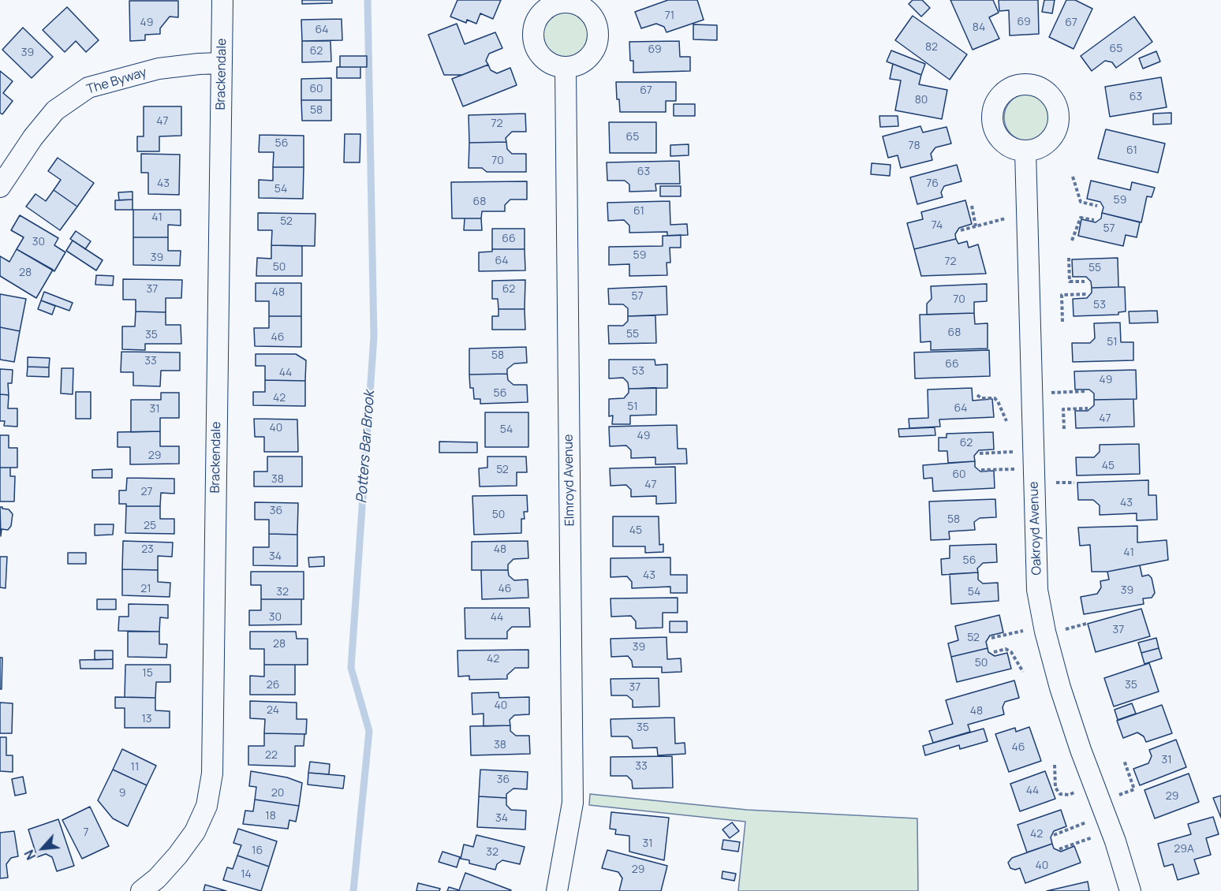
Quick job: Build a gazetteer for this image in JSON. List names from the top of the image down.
{
  "streets": {
    "street": [
      "Brackendale",
      "The Byway",
      "Elmroyd Avenue",
      "Oakroyd Avenue"
    ]
  },
  "crossings": [
    ["Brackendale", "The Byway"]
  ],
  "water": ["Potters Bar Brook"],
  "house_numbers": [
    "71",
    "69",
    "49",
    "67",
    "84",
    "64",
    "82",
    "65",
    "69",
    "62",
    "39",
    "60",
    "67",
    "63",
    "80",
    "58",
    "47",
    "72",
    "65",
    "56",
    "78",
    "61",
    "70",
    "63",
    "43",
    "76",
    "54",
    "59",
    "68",
    "61",
    "41",
    "52",
    "74",
    "57",
    "66",
    "30",
    "59",
    "39",
    "64",
    "72",
    "50",
    "55",
    "28",
    "37",
    "62",
    "48",
    "57",
    "70",
    "53",
    "68",
    "55",
    "35",
    "46",
    "51",
    "58",
    "33",
    "66",
    "53",
    "44",
    "49",
    "56",
    "42",
    "51",
    "64",
    "31",
    "47",
    "40",
    "54",
    "49",
    "62",
    "29",
    "45",
    "52",
    "60",
    "38",
    "47",
    "27",
    "43",
    "36",
    "50",
    "58",
    "25",
    "45",
    "23",
    "48",
    "41",
    "34",
    "56",
    "43",
    "21",
    "46",
    "39",
    "32",
    "54",
    "30",
    "44",
    "37",
    "52",
    "28",
    "39",
    "42",
    "50",
    "15",
    "26",
    "35",
    "37",
    "40",
    "24",
    "48",
    "13",
    "35",
    "38",
    "46",
    "22",
    "31",
    "33",
    "11",
    "36",
    "44",
    "9",
    "20",
    "29",
    "18",
    "34",
    "7",
    "42",
    "31",
    "29A",
    "16",
    "32",
    "40",
    "29",
    "14"
  ],
  "north": "bottom left"
}
